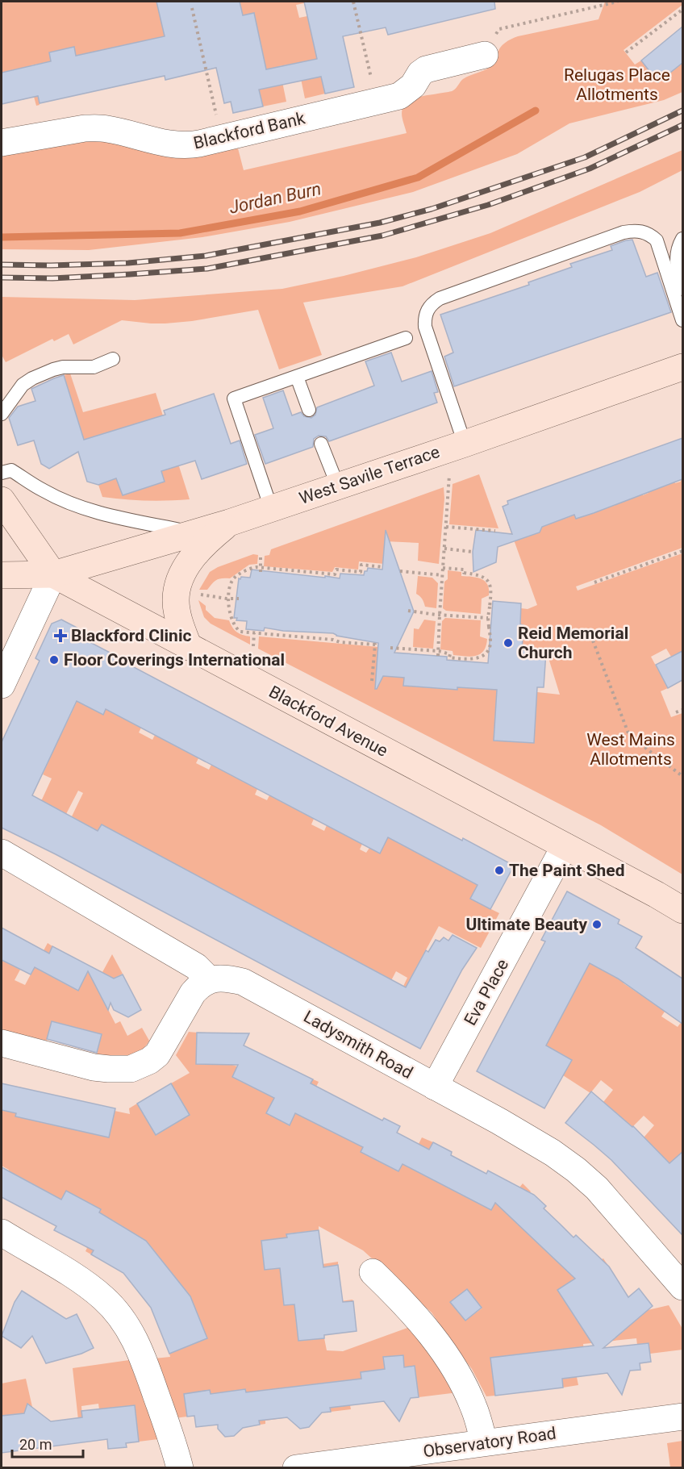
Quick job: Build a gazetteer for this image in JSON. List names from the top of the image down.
{
  "streets": {
    "street": [
      "Blackford Bank",
      "West Savile Terrace",
      "Blackford Avenue",
      "Eva Place",
      "Ladysmith Road",
      "Observatory Road"
    ]
  },
  "crossings": [
    ["West Savile Terrace", "Blackford Avenue"],
    ["Blackford Avenue", "Eva Place"],
    ["Eva Place", "Ladysmith Road"]
  ],
  "water": ["Jordan Burn"],
  "parks": ["Relugas Place Allotments", "West Mains Allotments"],
  "places": {
    "health": ["Blackford Clinic"],
    "other": [
      "Reid Memorial Church",
      "Floor Coverings International",
      "The Paint Shed",
      "Ultimate Beauty"
    ]
  },
  "scale_bar": "20 m"
}
